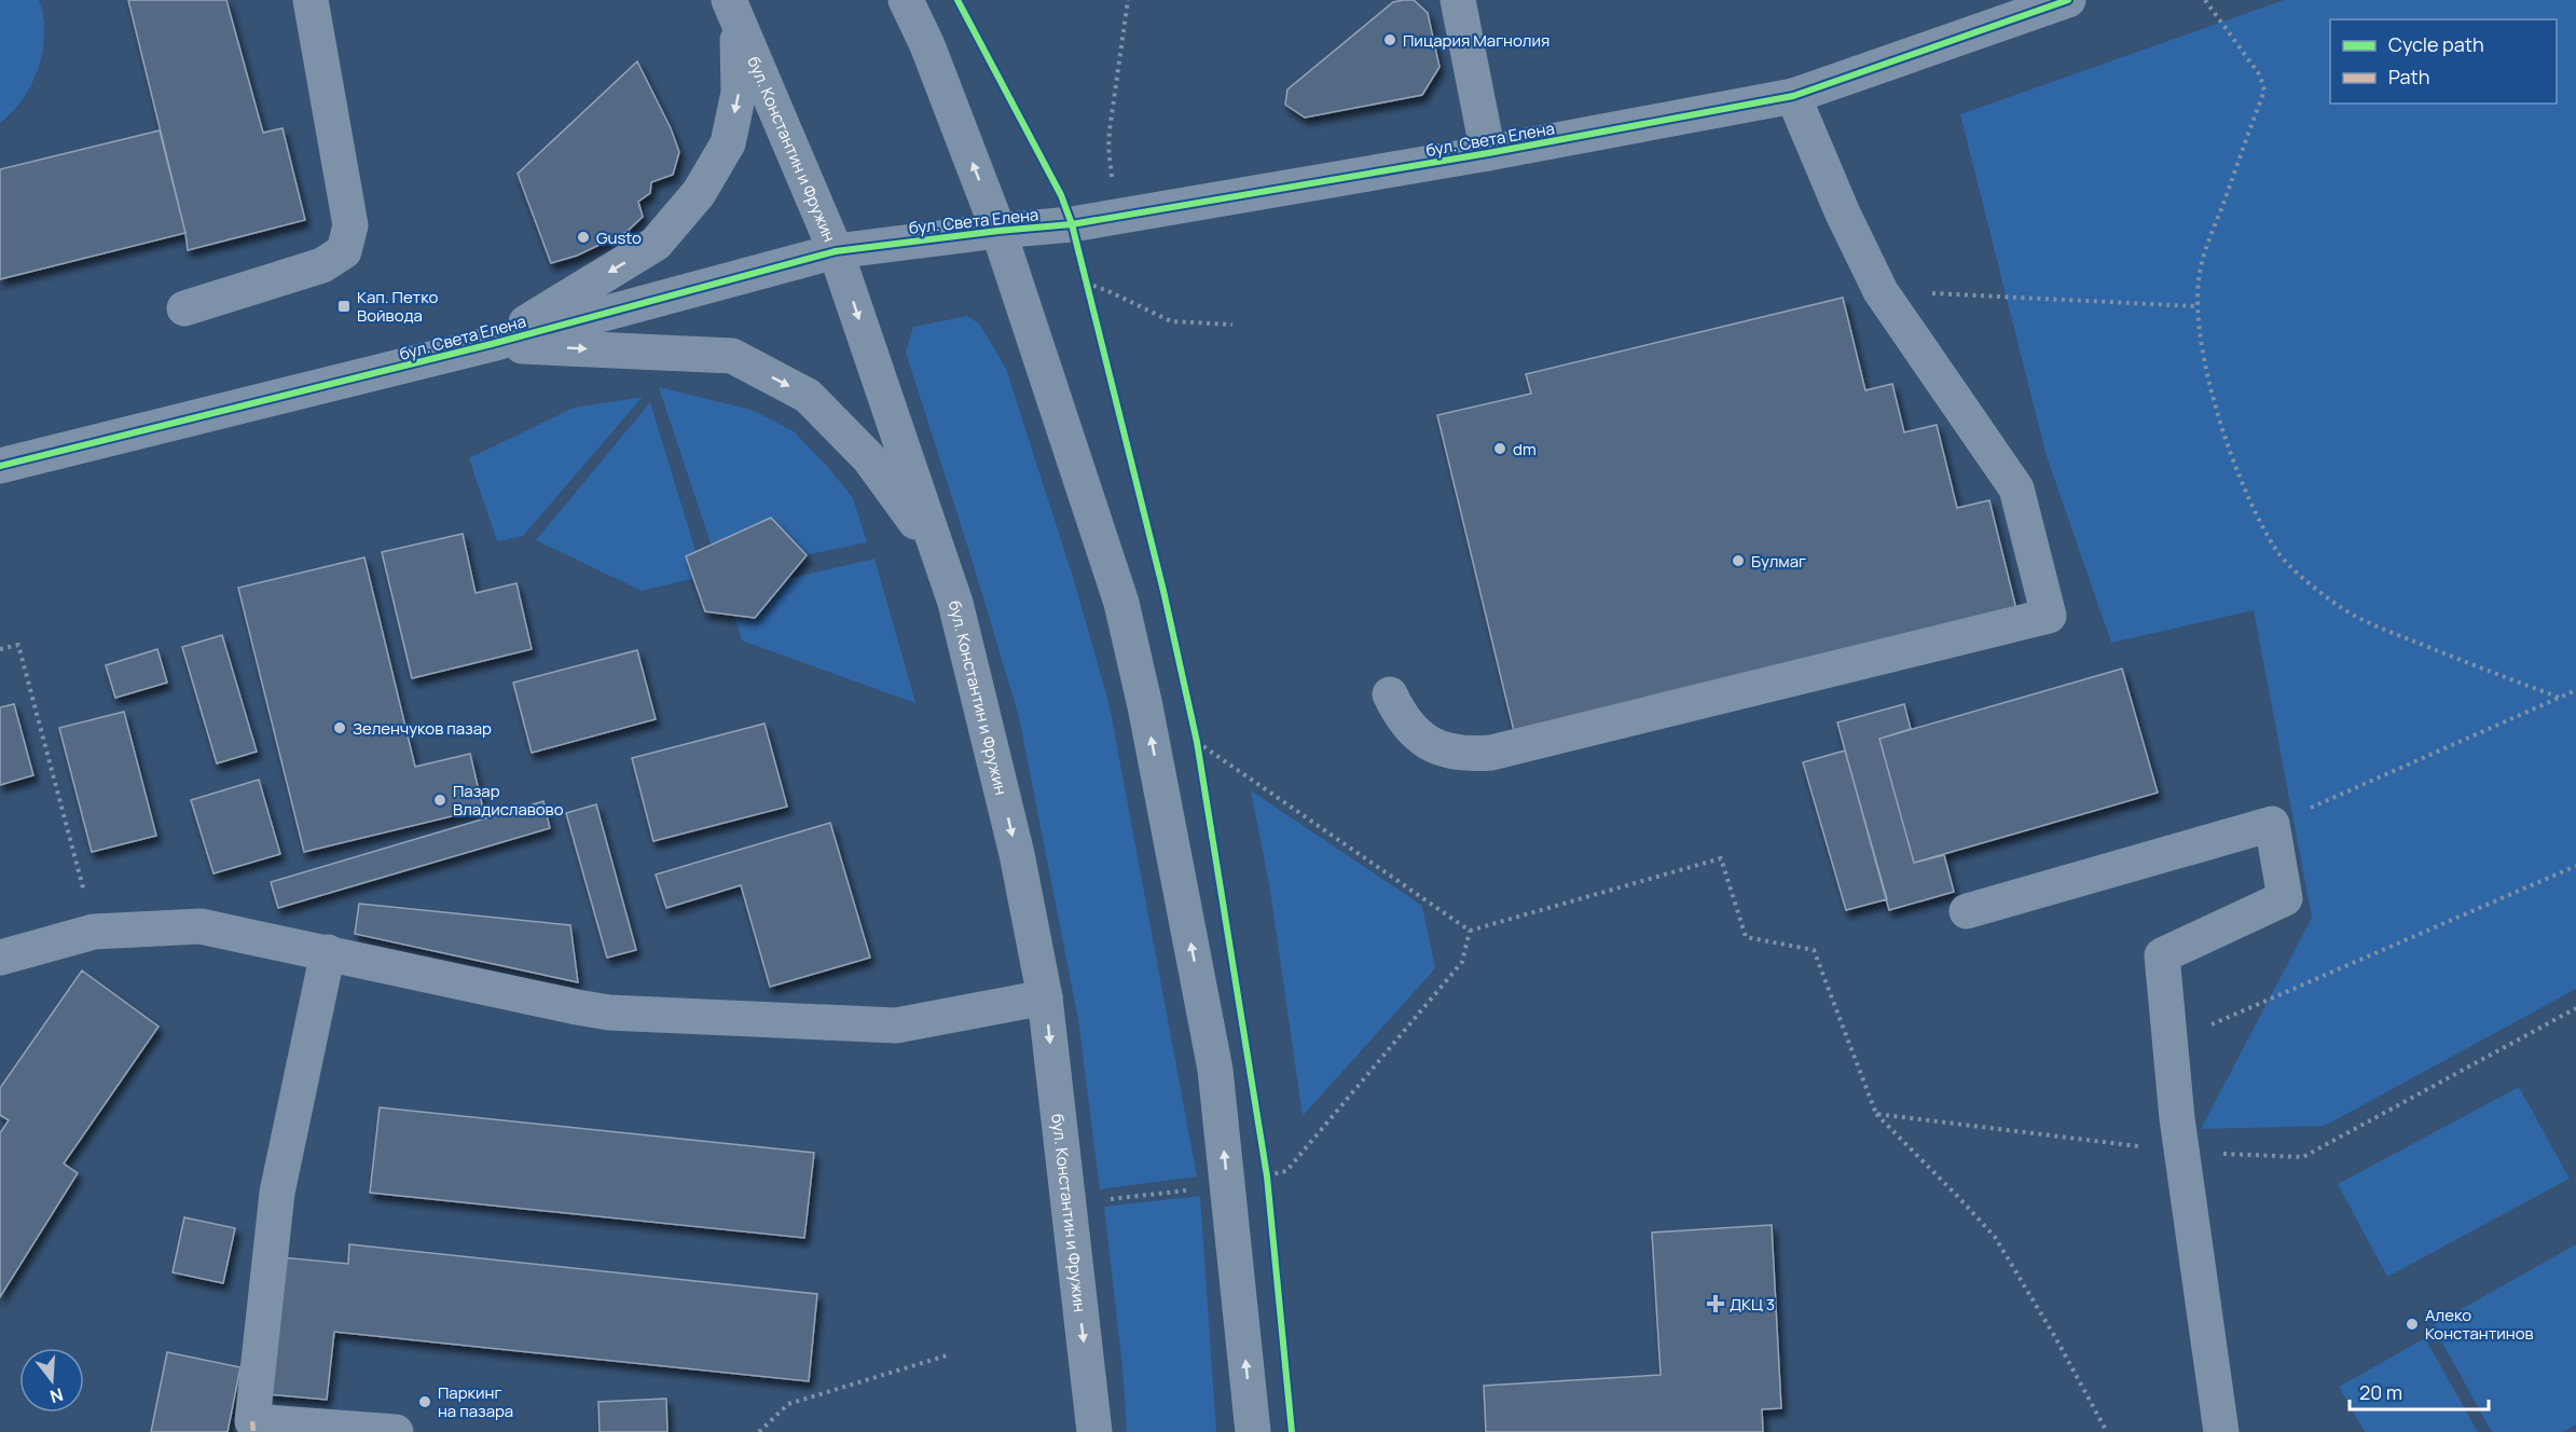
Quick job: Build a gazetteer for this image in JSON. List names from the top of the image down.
{
  "streets": {
    "street": ["бул. Света Елена", "бул. Константин и Фружин"]
  },
  "crossings": [
    ["бул. Света Елена", "бул. Константин и Фружин"]
  ],
  "places": {
    "other": [
      "Пицария Магнолия",
      "Gusto",
      "dm",
      "Булмаг",
      "Зеленчуков пазар",
      "Пазар Владиславово",
      "Алеко Константинов",
      "Паркинг на пазара"
    ],
    "transit": ["Кап. Петко Войвода"],
    "health": ["ДКЦ 3"]
  },
  "legend": ["Cycle path", "Path"],
  "scale_bar": "20 m",
  "north": "bottom"
}
